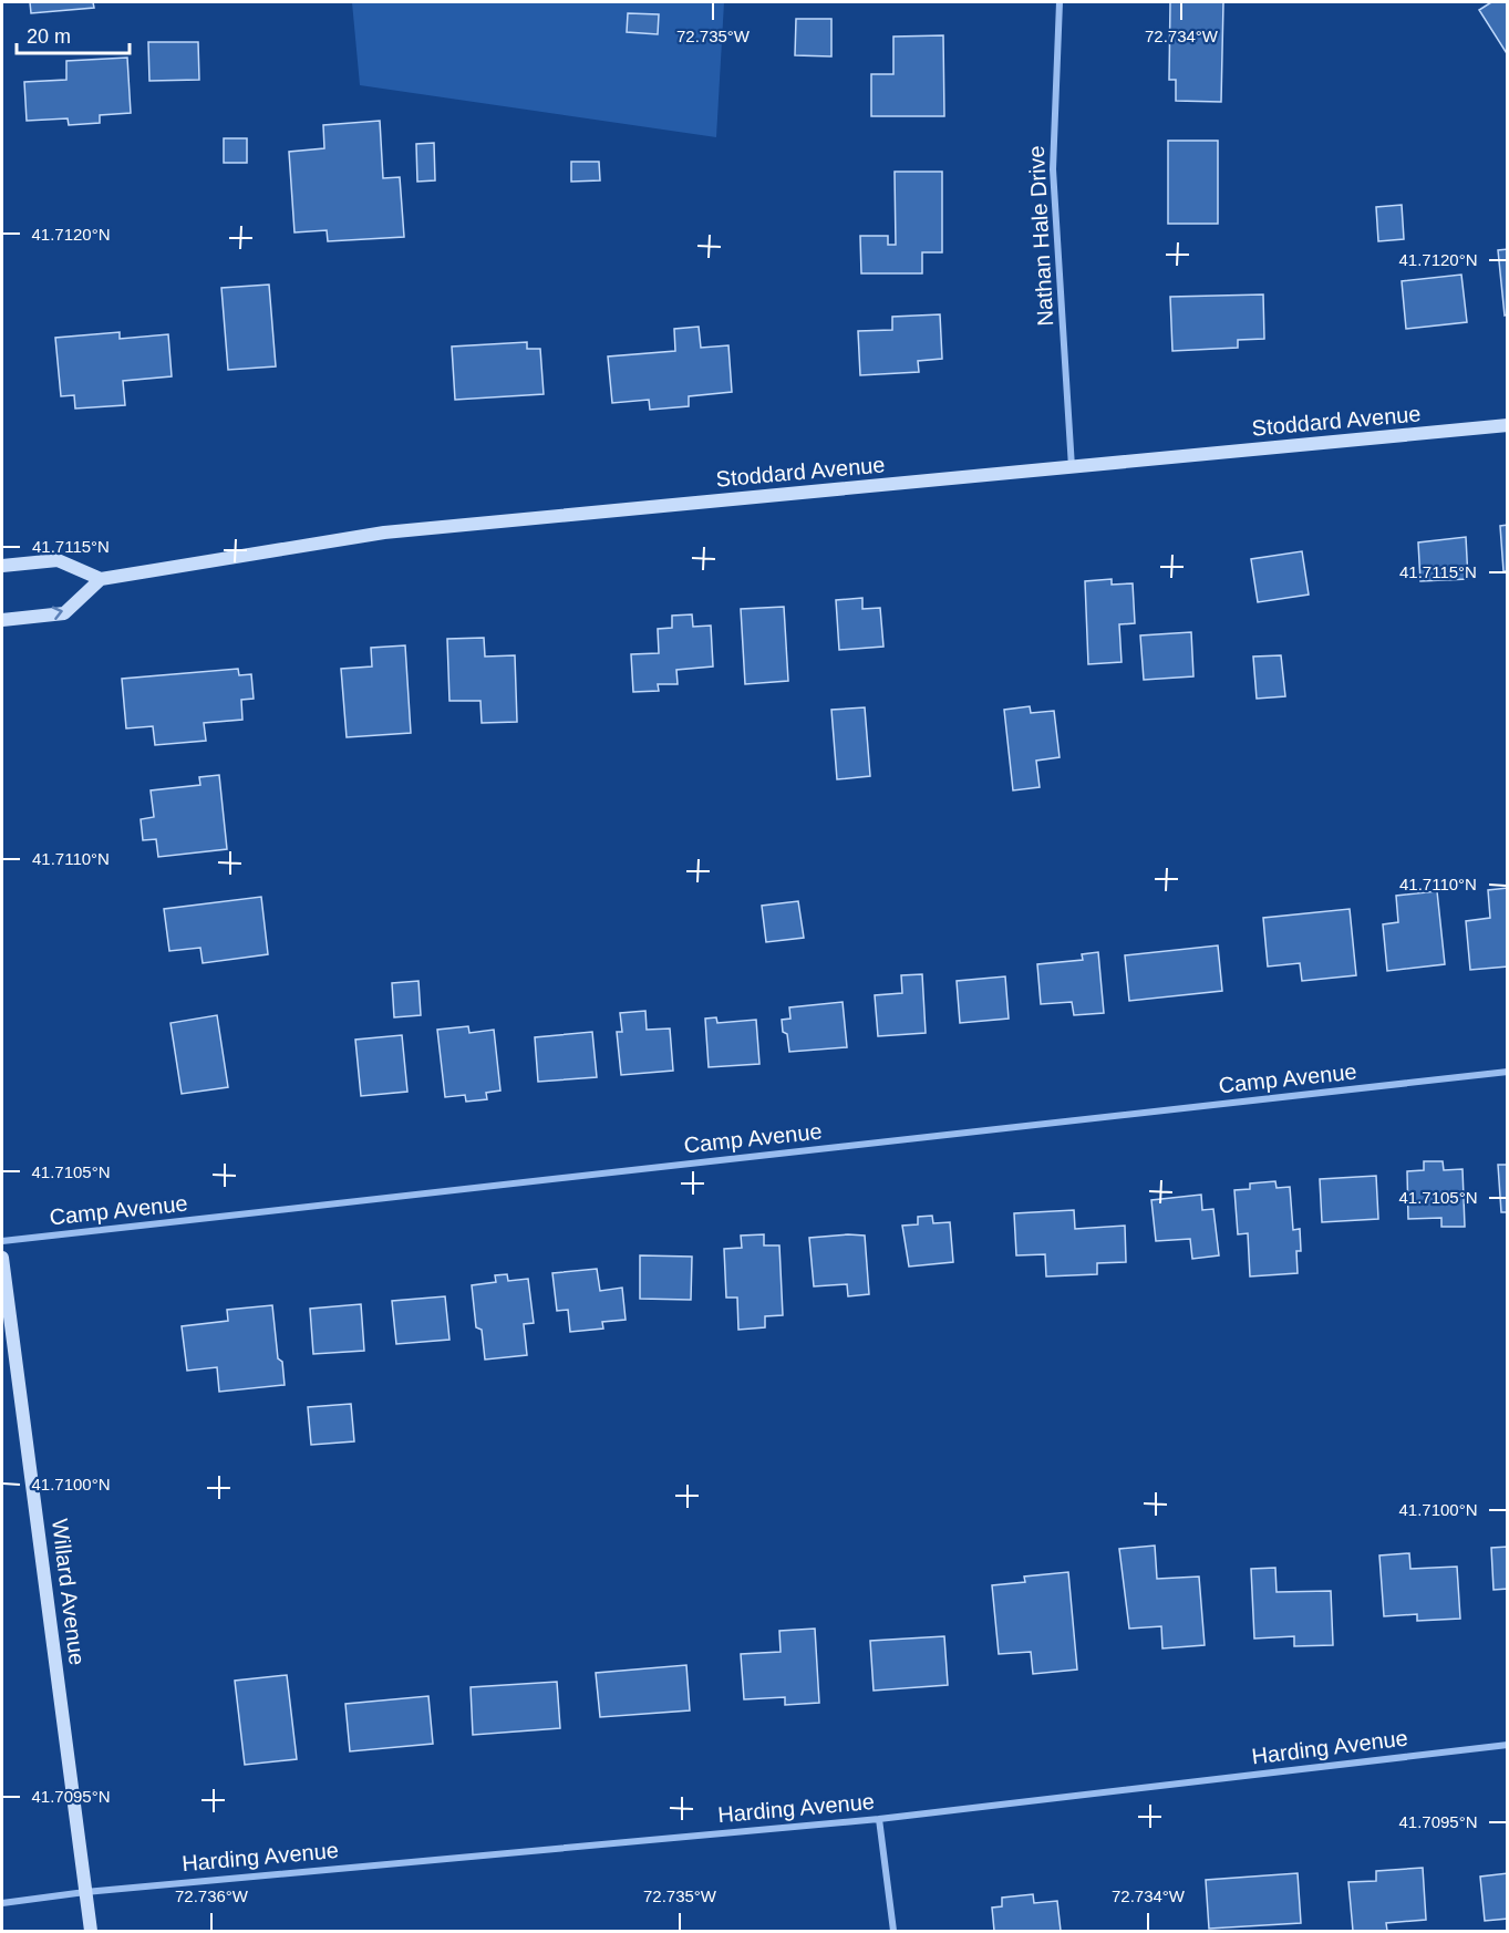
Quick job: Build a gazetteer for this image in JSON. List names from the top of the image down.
{
  "streets": {
    "street": [
      "Nathan Hale Drive",
      "Stoddard Avenue",
      "Camp Avenue",
      "Willard Avenue",
      "Harding Avenue"
    ]
  },
  "crossings": [
    ["Nathan Hale Drive", "Stoddard Avenue"],
    ["Willard Avenue", "Harding Avenue"]
  ],
  "scale_bar": "20 m",
  "coordinates": [
    "72.735°W",
    "72.734°W",
    "41.7120°N",
    "41.7115°N",
    "41.7110°N",
    "41.7105°N",
    "41.7100°N",
    "41.7095°N",
    "72.736°W"
  ]
}
